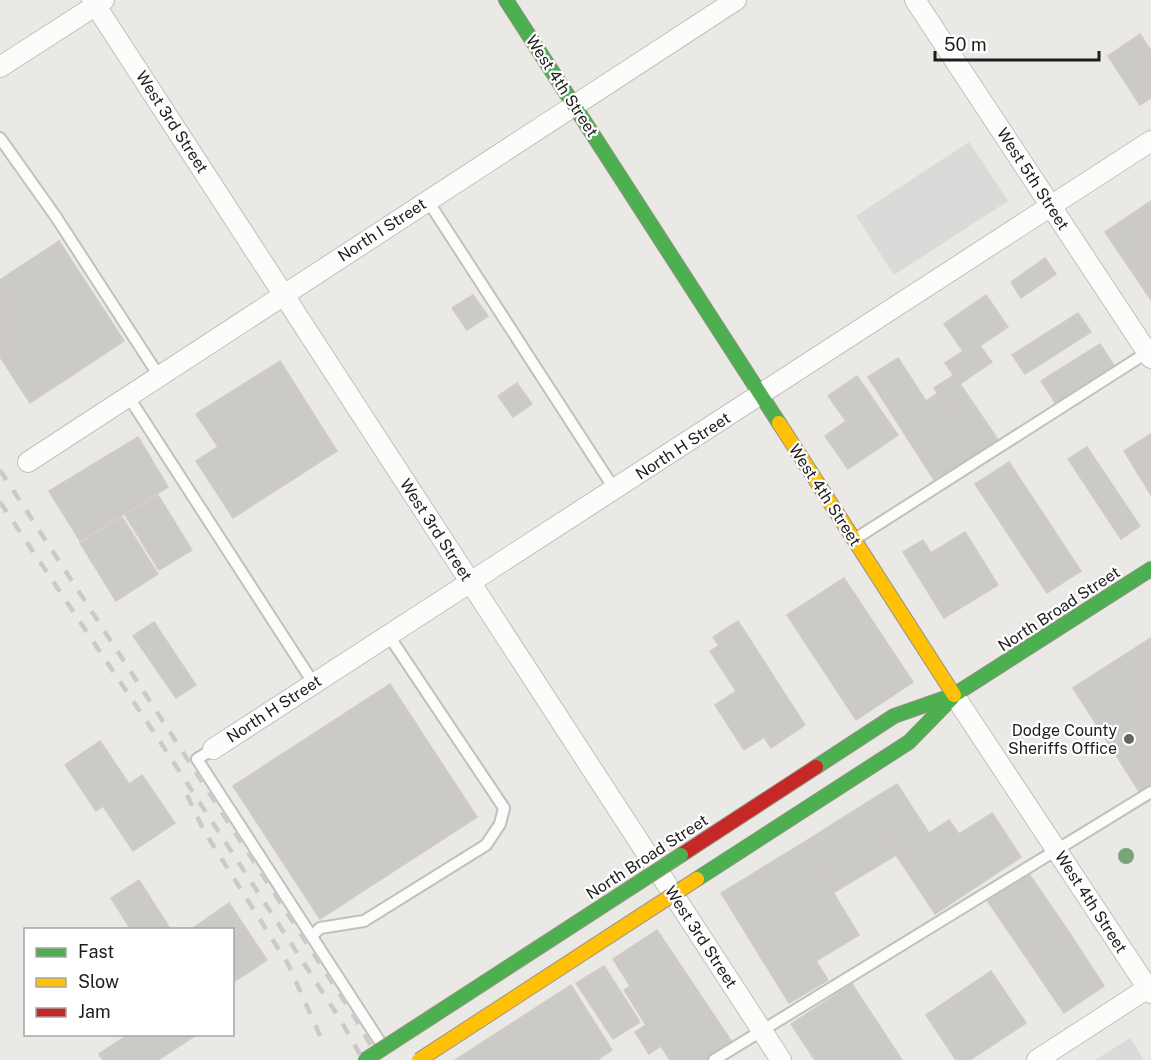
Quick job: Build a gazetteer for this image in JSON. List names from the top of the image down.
{
  "streets": {
    "main road": ["West 4th Street", "North Broad Street"],
    "street": [
      "West 3rd Street",
      "West 5th Street",
      "North I Street",
      "North H Street"
    ]
  },
  "crossings": [
    ["West 4th Street", "North I Street"],
    ["West 4th Street", "North H Street"],
    ["West 4th Street", "North Broad Street"],
    ["West 3rd Street", "North I Street"],
    ["West 3rd Street", "North H Street"],
    ["West 5th Street", "North H Street"]
  ],
  "places": ["Dodge County Sheriffs Office"],
  "legend": ["Fast", "Slow", "Jam"],
  "scale_bar": "50 m"
}
